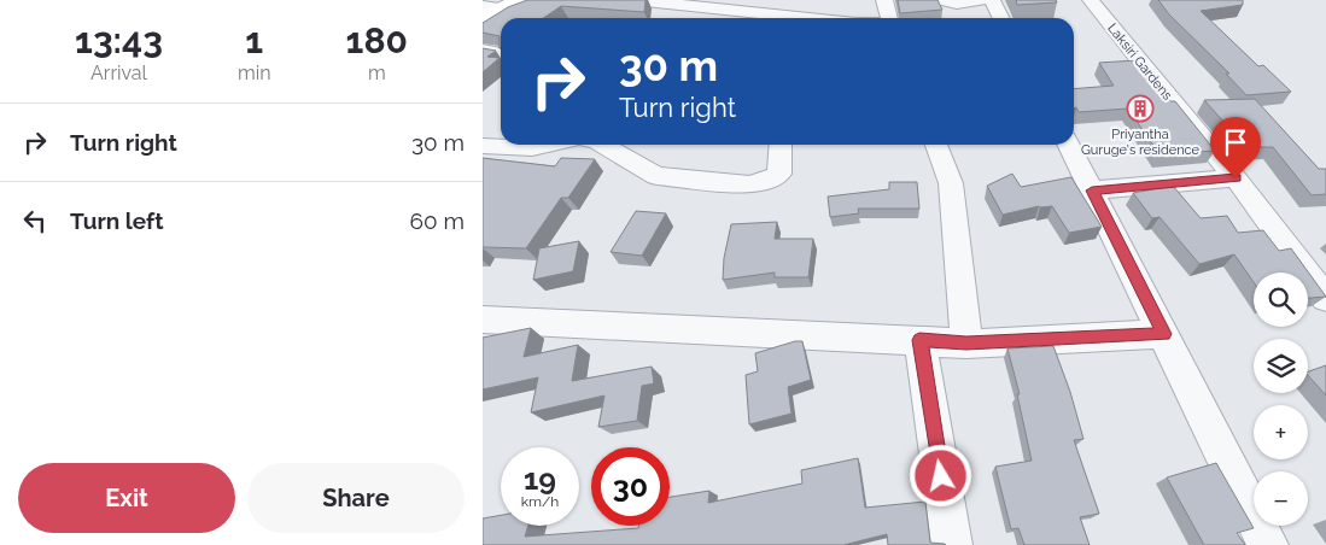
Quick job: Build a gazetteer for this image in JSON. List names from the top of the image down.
{
  "streets": {
    "street": ["Laksiri Gardens"]
  },
  "places": {
    "building": ["Priyantha Guruge's residence"]
  },
  "page": {
    "eta": [
      "13:43",
      "Arrival",
      "1",
      "min",
      "180",
      "m"
    ],
    "turn": ["30 m", "Turn right"],
    "list": [
      {
        "name": "Turn right",
        "value": "30 m"
      },
      {
        "name": "Turn left",
        "value": "60 m"
      }
    ],
    "map_buttons": ["+", "−"],
    "speed": "19 km/h",
    "limit": "30",
    "buttons": ["Exit", "Share"]
  }
}
